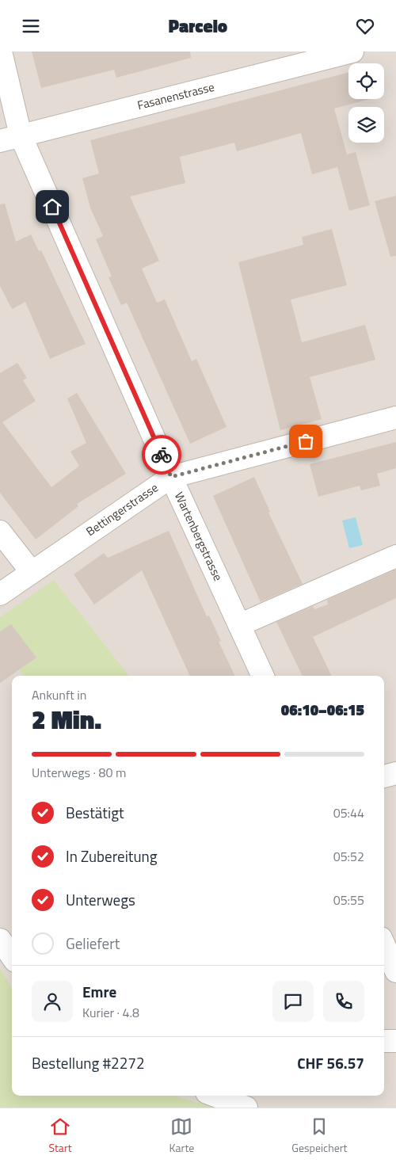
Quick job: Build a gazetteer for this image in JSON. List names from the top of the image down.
{
  "streets": {
    "street": ["Fasanenstrasse", "Bettingerstrasse", "Wartenbergstrasse"]
  },
  "crossings": [
    ["Fasanenstrasse", "Wartenbergstrasse"],
    ["Bettingerstrasse", "Wartenbergstrasse"]
  ],
  "page": {
    "header": "Parcelo",
    "heading": ["2 Min.", "Ankunft in", "06:10–06:15"],
    "panel": [
      "Emre",
      "Kurier · 4.8",
      "Bestellung #2272",
      "CHF 56.57"
    ],
    "bar": "Unterwegs · 80 m",
    "list": [
      ["Bestätigt", "05:44"],
      ["In Zubereitung", "05:52"],
      ["Unterwegs", "05:55"],
      "Geliefert"
    ],
    "tabs": ["Start", "Karte", "Gespeichert"]
  }
}
